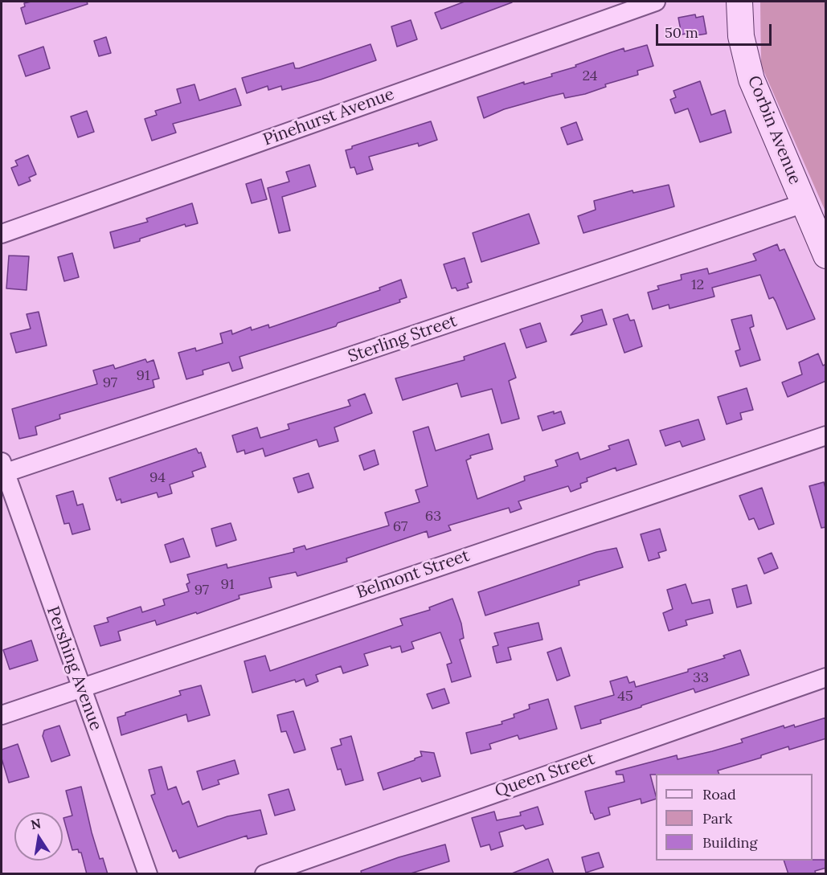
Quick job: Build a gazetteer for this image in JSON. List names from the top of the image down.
{
  "streets": {
    "main road": ["Corbin Avenue"],
    "street": [
      "Pinehurst Avenue",
      "Sterling Street",
      "Belmont Street",
      "Pershing Avenue",
      "Queen Street"
    ]
  },
  "crossings": [
    ["Corbin Avenue", "Sterling Street"],
    ["Sterling Street", "Pershing Avenue"],
    ["Belmont Street", "Pershing Avenue"]
  ],
  "house_numbers": [
    "24",
    "12",
    "91",
    "97",
    "94",
    "63",
    "67",
    "91",
    "97",
    "33",
    "45"
  ],
  "legend": ["Road", "Park", "Building"],
  "scale_bar": "50 m",
  "north": "top"
}
